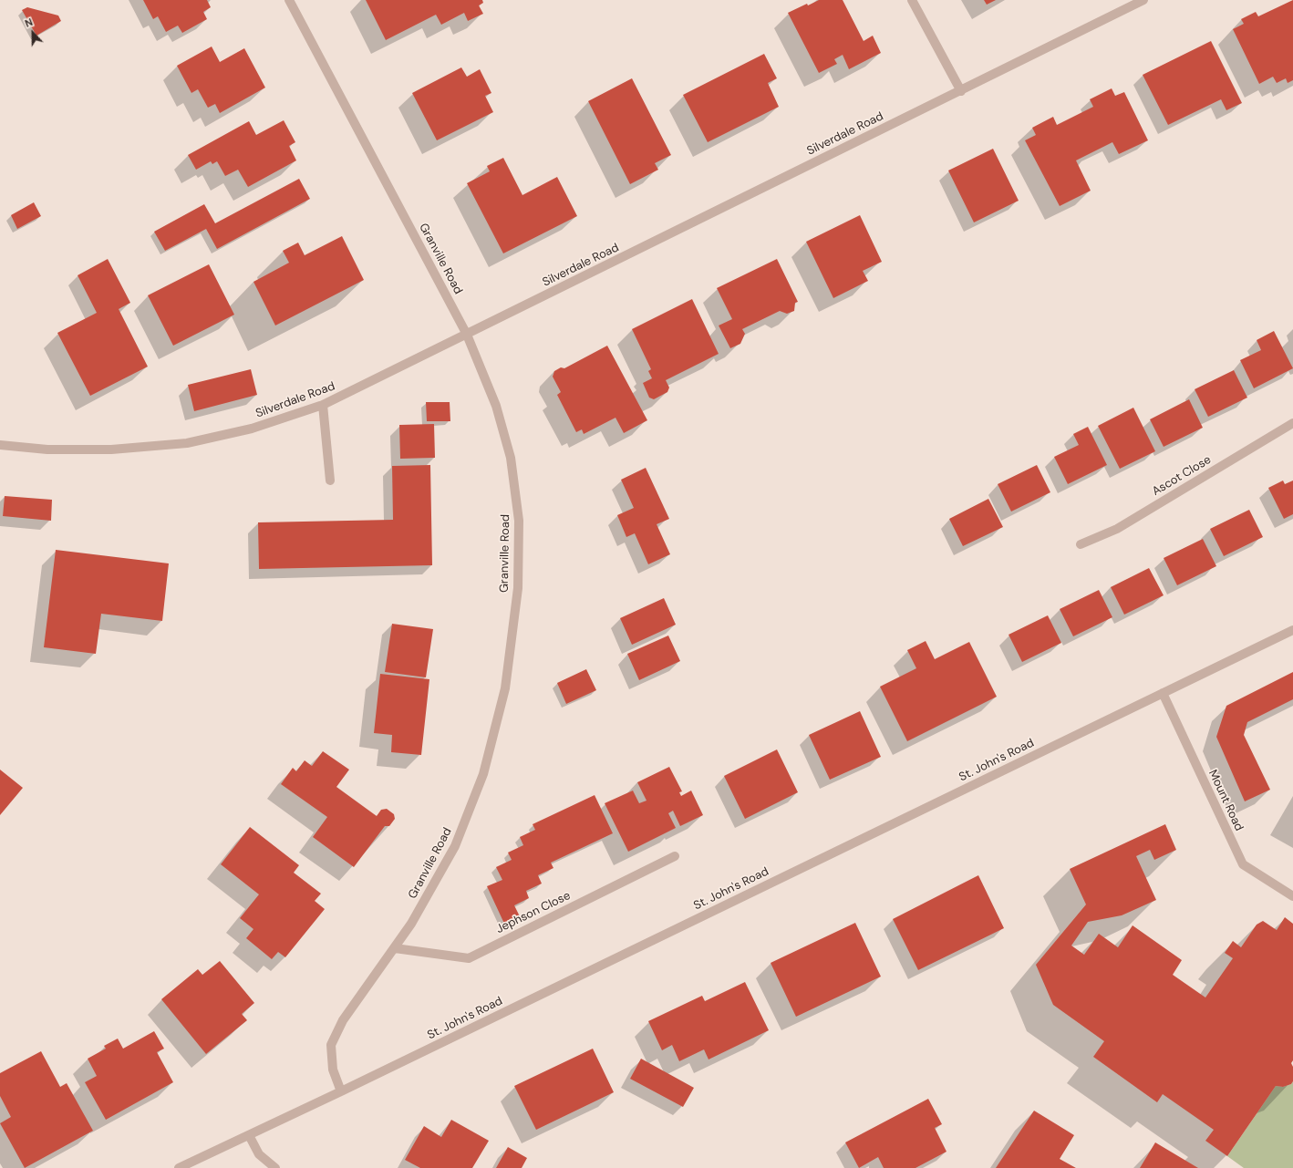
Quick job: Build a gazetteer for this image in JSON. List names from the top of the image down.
{
  "streets": {
    "street": [
      "Silverdale Road",
      "Granville Road",
      "Ascot Close",
      "St. John's Road",
      "Mount Road",
      "Jephson Close"
    ]
  },
  "crossings": [
    ["Silverdale Road", "Granville Road"],
    ["Granville Road", "St. John's Road"],
    ["Granville Road", "Jephson Close"],
    ["St. John's Road", "Mount Road"]
  ],
  "north": "top"
}
